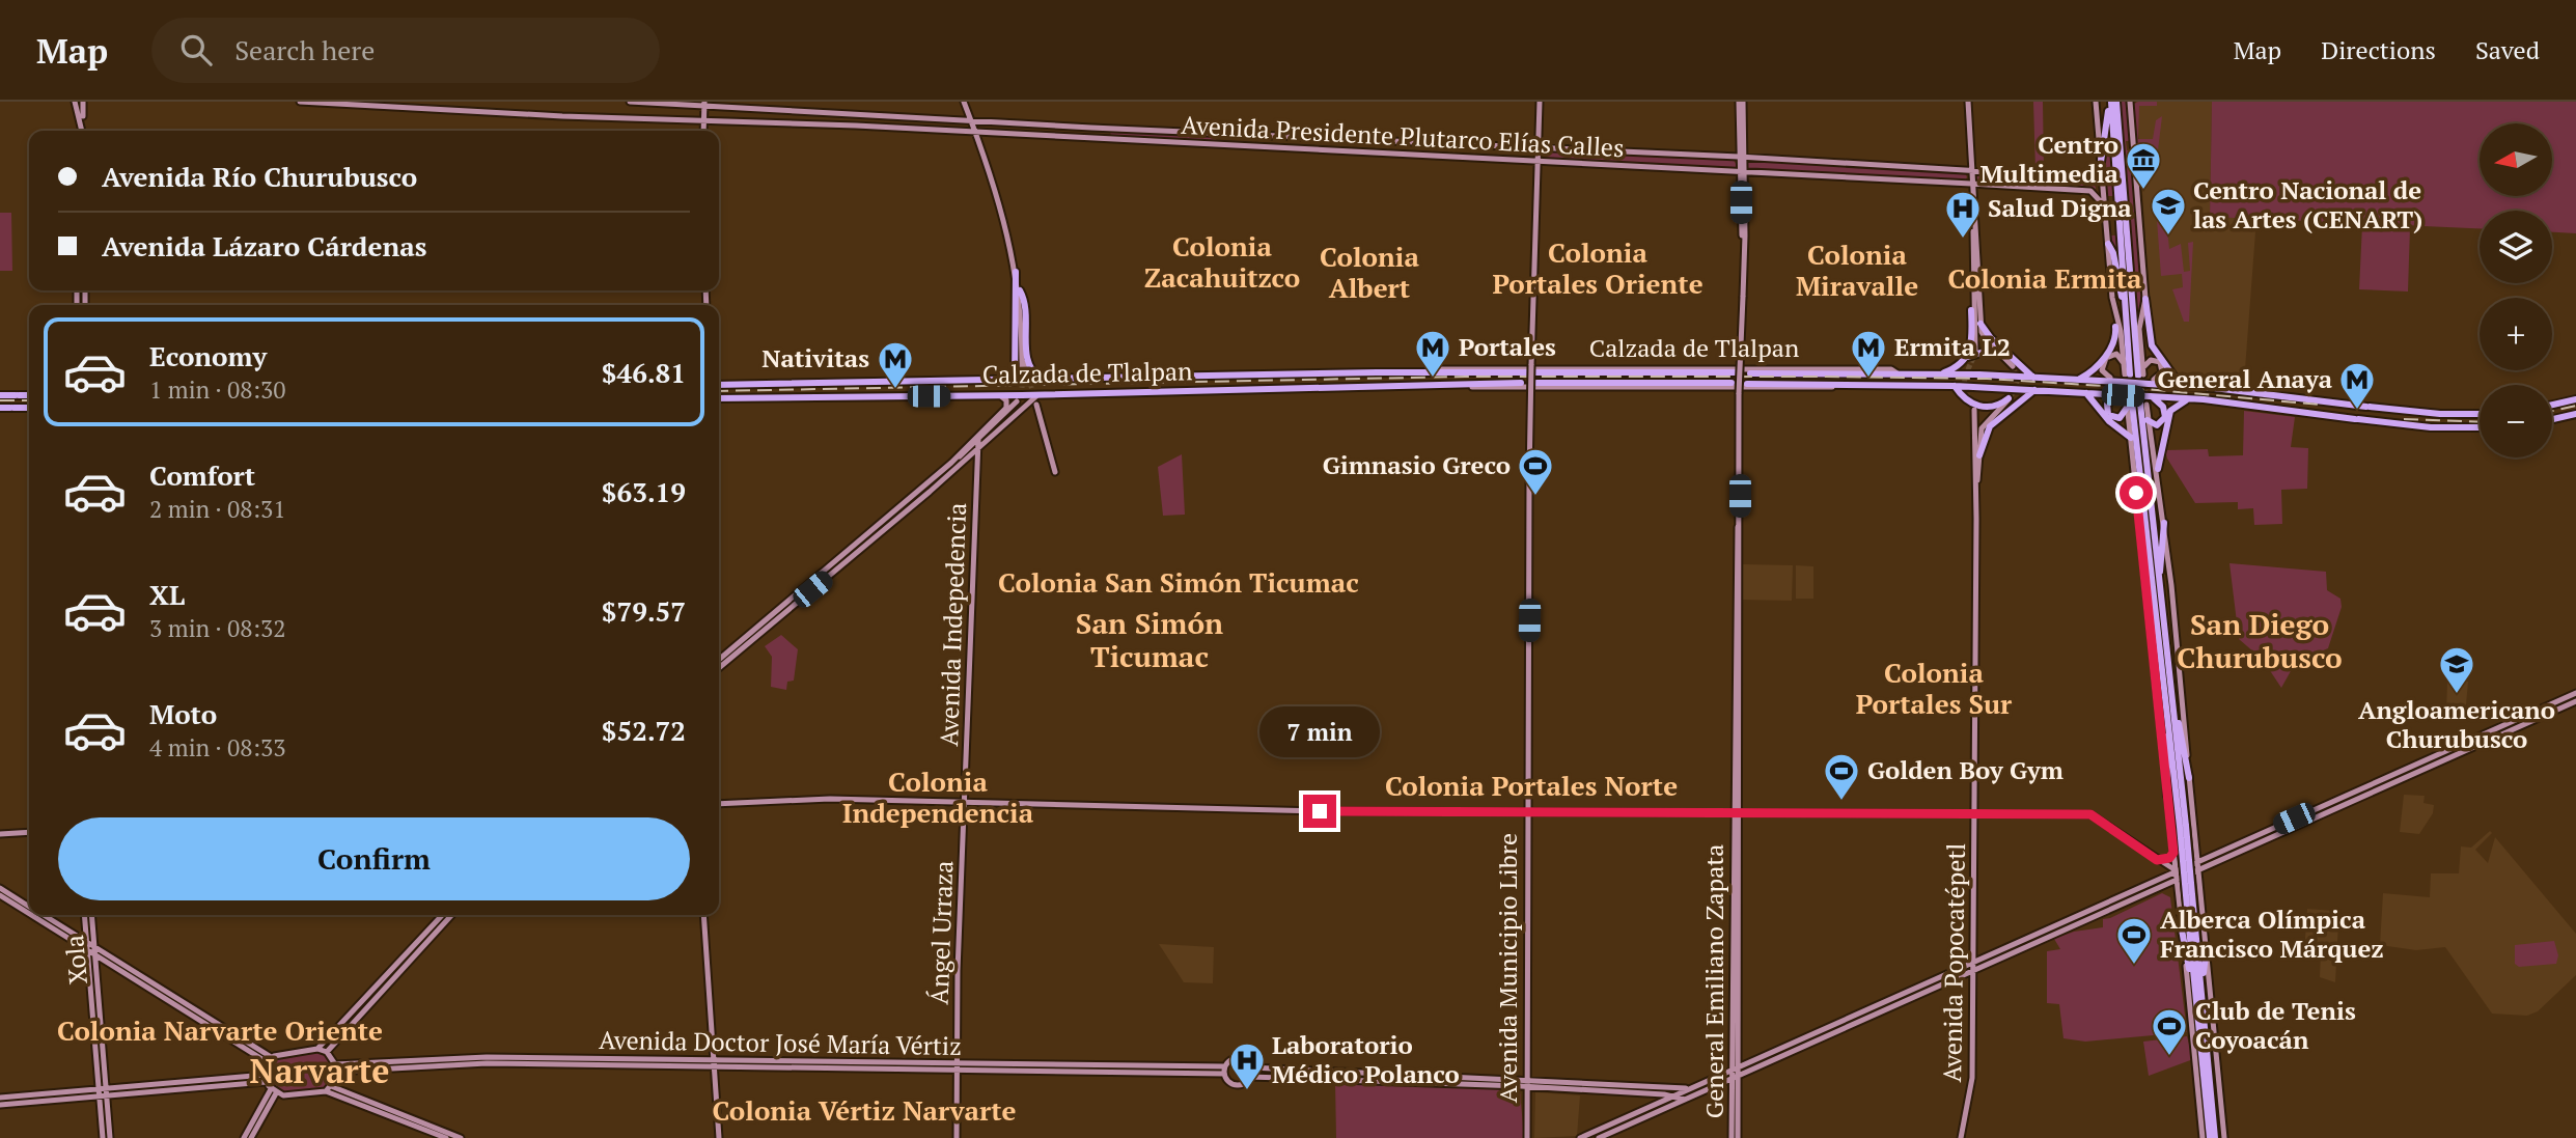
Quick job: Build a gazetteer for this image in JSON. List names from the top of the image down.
{
  "streets": {
    "highway": ["Calzada de Tlalpan"],
    "main road": [
      "Avenida Presidente Plutarco Elías Calles",
      "Avenida Indepedencia",
      "Ángel Urraza",
      "Xola",
      "Avenida Popocatépetl",
      "Avenida Municipio Libre",
      "General Emiliano Zapata",
      "Avenida Doctor José María Vértiz"
    ]
  },
  "crossings": [
    ["Avenida Presidente Plutarco Elías Calles", "Avenida Municipio Libre"],
    ["Avenida Presidente Plutarco Elías Calles", "General Emiliano Zapata"],
    ["Avenida Indepedencia", "Ángel Urraza"],
    ["Ángel Urraza", "Avenida Doctor José María Vértiz"]
  ],
  "districts": [
    "Colonia Zacahuitzco",
    "Colonia Portales Oriente",
    "Colonia Miravalle",
    "Colonia Albert",
    "Colonia Ermita",
    "Colonia San Simón Ticumac",
    "San Simón Ticumac",
    "San Diego Churubusco",
    "Colonia Portales Sur",
    "Colonia Independencia",
    "Colonia Portales Norte",
    "Colonia Narvarte Oriente",
    "Narvarte",
    "Colonia Vértiz Narvarte"
  ],
  "places": {
    "museum": ["Centro Multimedia"],
    "school or university": ["Centro Nacional de las Artes (CENART)", "Angloamericano Churubusco"],
    "hospital": ["Salud Digna", "Laboratorio Médico Polanco"],
    "metro station": [
      "Portales",
      "Ermita L2",
      "Nativitas",
      "General Anaya"
    ],
    "sports": [
      "Gimnasio Greco",
      "Golden Boy Gym",
      "Alberca Olímpica Francisco Márquez",
      "Club de Tenis Coyoacán"
    ]
  },
  "north": "left",
  "page": {
    "header": "Map",
    "search": "Search here",
    "nav": ["Map", "Directions", "Saved"],
    "map_buttons": ["+", "−"],
    "banner": ["Avenida Río Churubusco", "Avenida Lázaro Cárdenas"],
    "list": [
      {
        "name": "Economy",
        "note": "1 min · 08:30",
        "value": "$46.81"
      },
      {
        "name": "Comfort",
        "note": "2 min · 08:31",
        "value": "$63.19"
      },
      {
        "name": "XL",
        "note": "3 min · 08:32",
        "value": "$79.57"
      },
      {
        "name": "Moto",
        "note": "4 min · 08:33",
        "value": "$52.72"
      }
    ],
    "bubble": "7 min",
    "buttons": "Confirm"
  }
}
